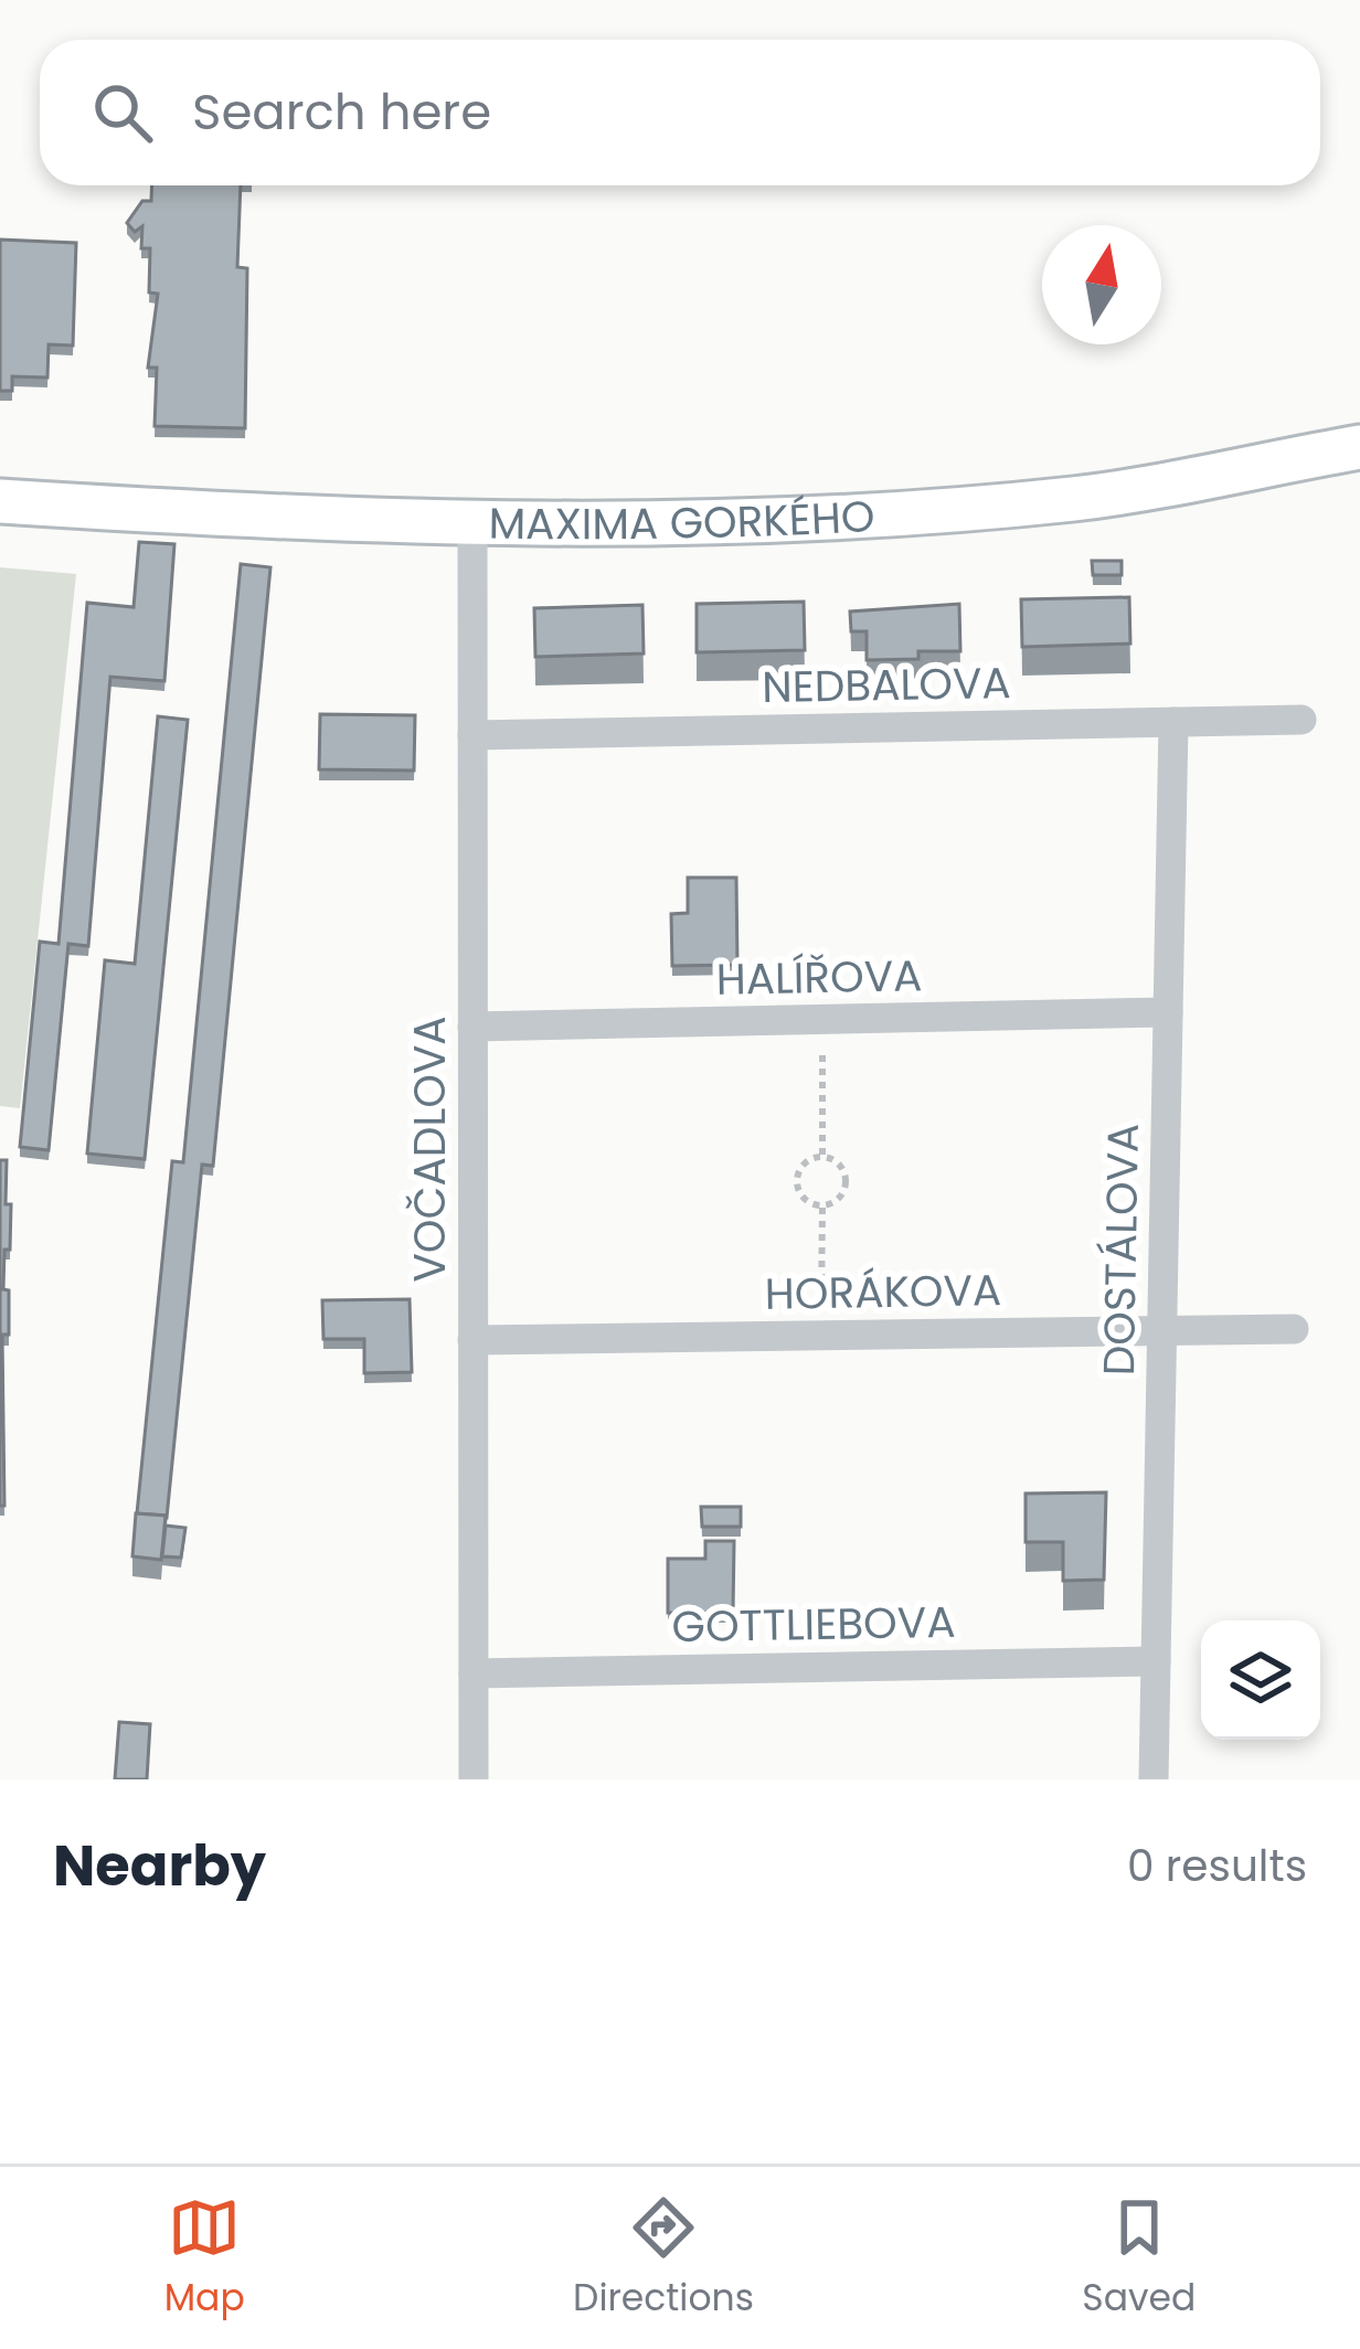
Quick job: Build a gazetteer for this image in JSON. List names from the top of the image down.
{
  "streets": {
    "street": [
      "MAXIMA GORKÉHO",
      "NEDBALOVA",
      "HALÍŘOVA",
      "VOČADLOVA",
      "DOSTÁLOVA",
      "HORÁKOVA",
      "GOTTLIEBOVA"
    ]
  },
  "crossings": [
    ["MAXIMA GORKÉHO", "VOČADLOVA"],
    ["NEDBALOVA", "VOČADLOVA"],
    ["NEDBALOVA", "DOSTÁLOVA"],
    ["HALÍŘOVA", "VOČADLOVA"],
    ["HALÍŘOVA", "DOSTÁLOVA"],
    ["VOČADLOVA", "HORÁKOVA"],
    ["VOČADLOVA", "GOTTLIEBOVA"],
    ["DOSTÁLOVA", "HORÁKOVA"],
    ["DOSTÁLOVA", "GOTTLIEBOVA"]
  ],
  "north": "top",
  "page": {
    "search": "Search here",
    "heading": ["Nearby", "0 results"],
    "nav": ["Map", "Directions", "Saved"]
  }
}
